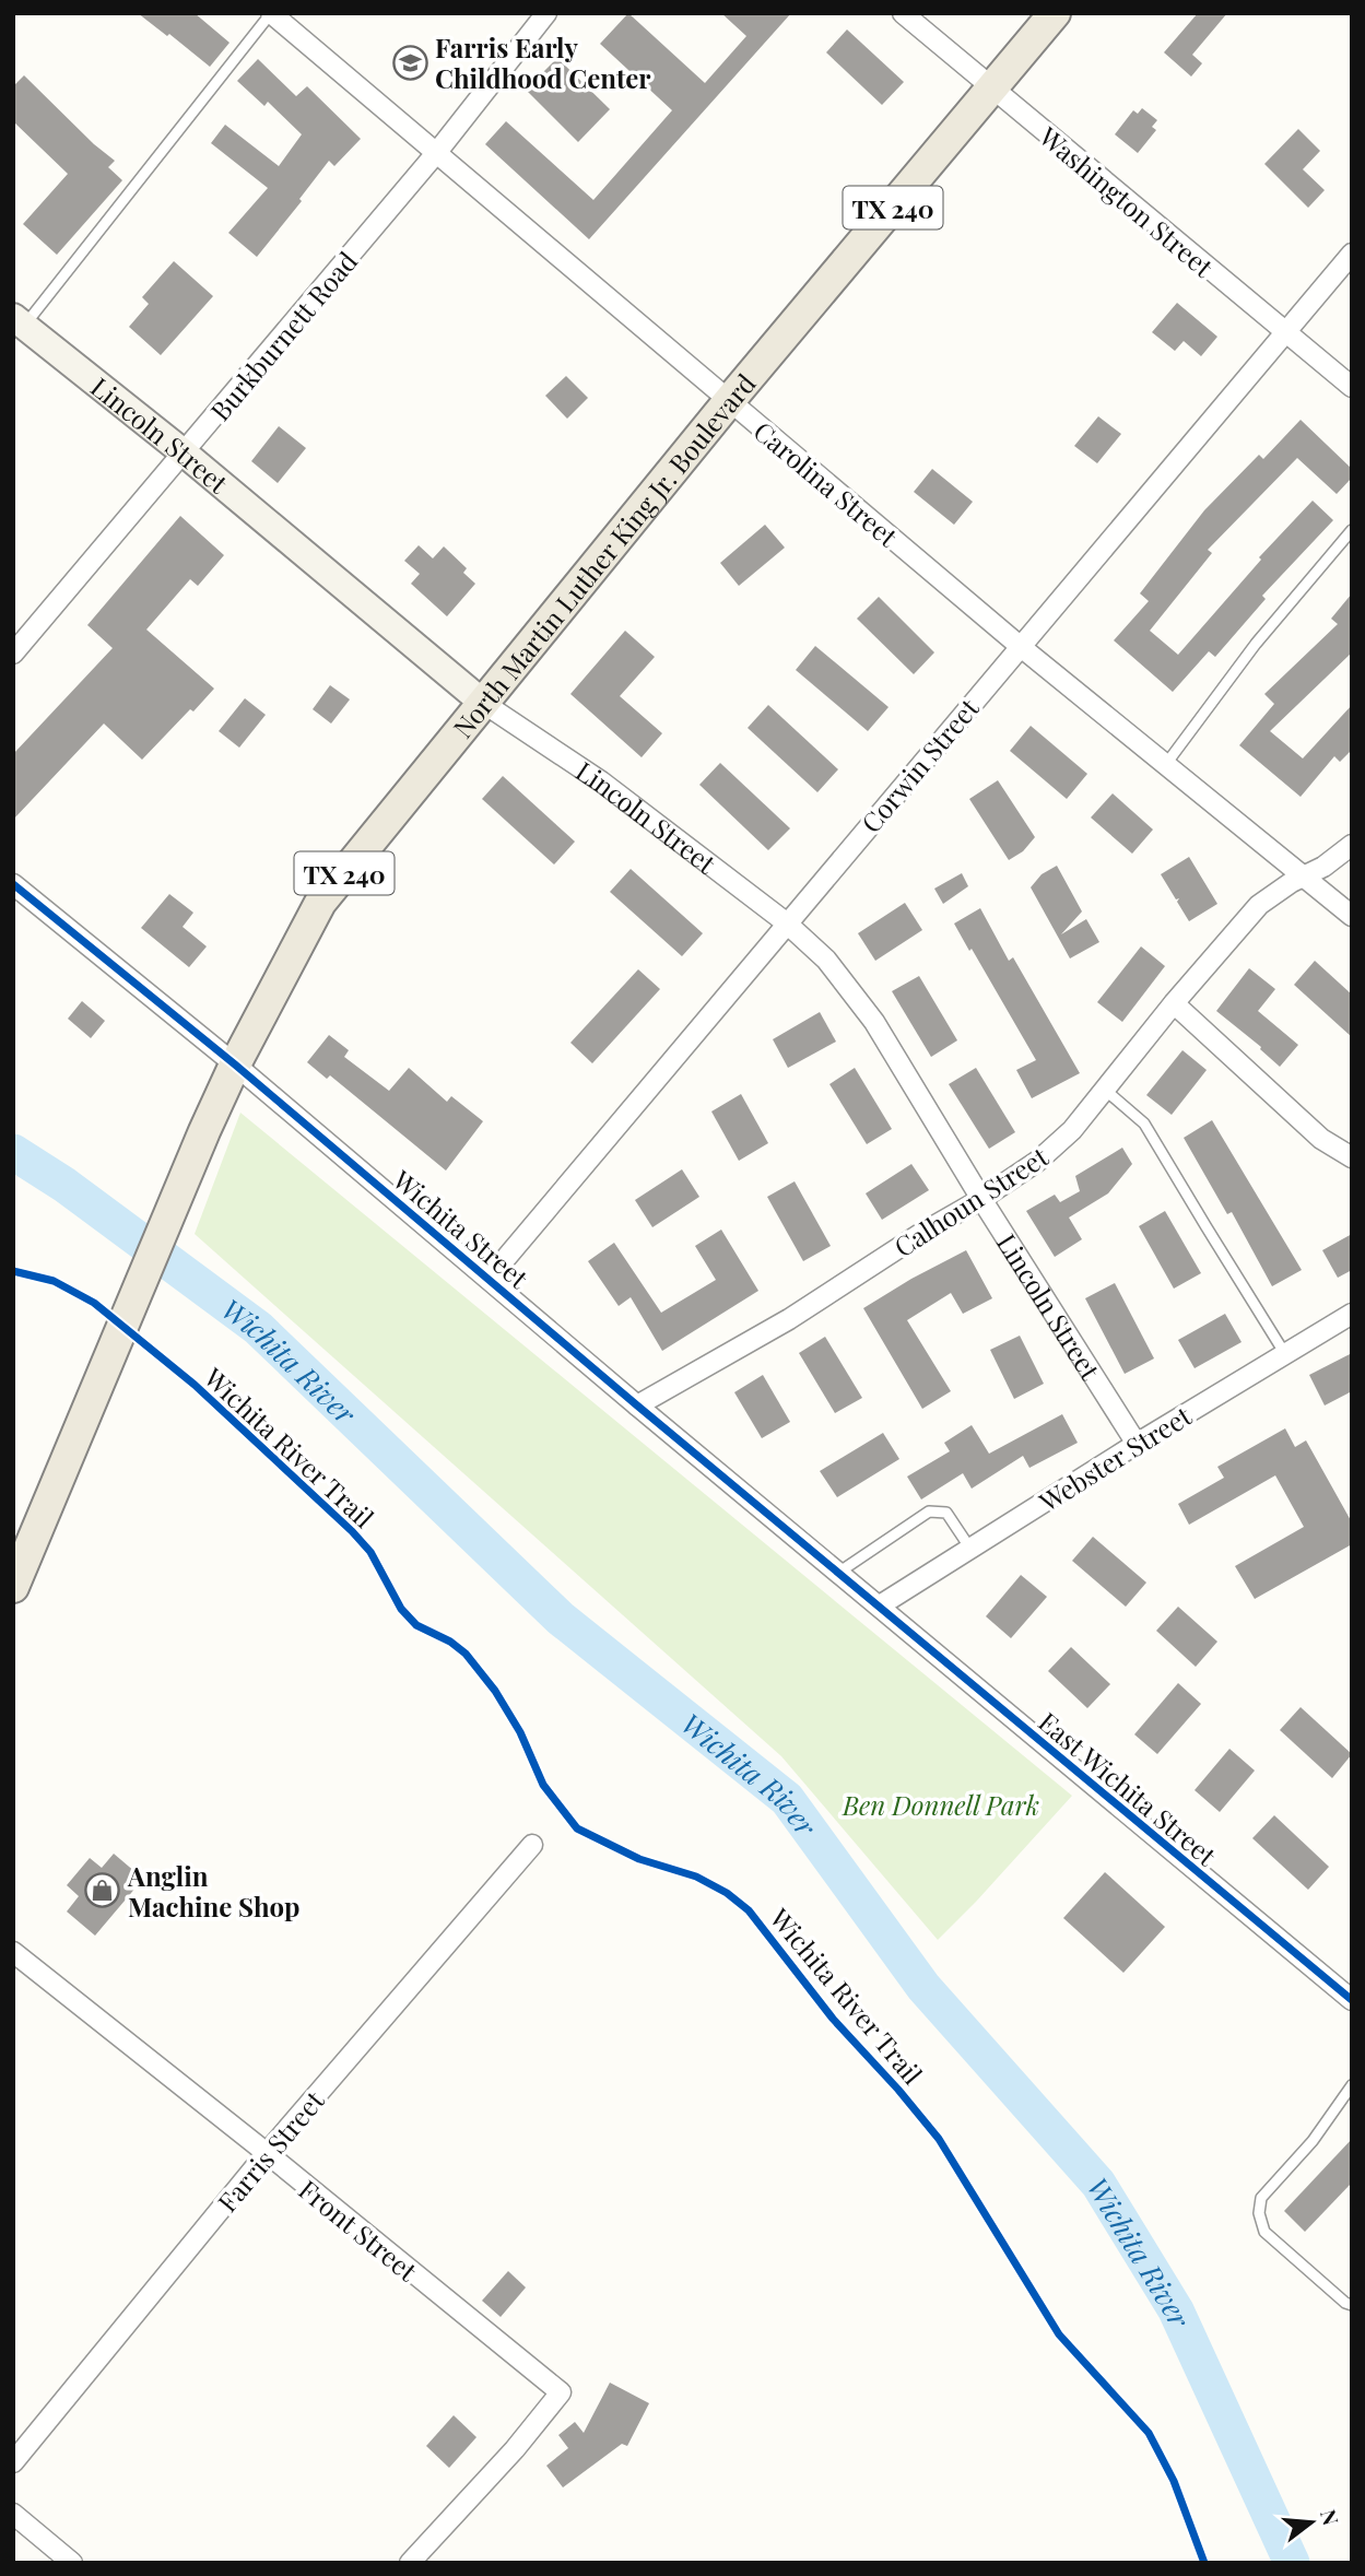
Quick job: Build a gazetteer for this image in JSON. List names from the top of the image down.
{
  "streets": {
    "main road": ["TX 240", "Lincoln Street", "North Martin Luther King Jr. Boulevard"],
    "street": [
      "Washington Street",
      "Burkburnett Road",
      "Carolina Street",
      "Corwin Street",
      "Calhoun Street",
      "Wichita Street",
      "Webster Street",
      "East Wichita Street",
      "Farris Street",
      "Front Street"
    ],
    "cycle path": ["Wichita River Trail"]
  },
  "crossings": [
    ["Washington Street", "North Martin Luther King Jr. Boulevard"],
    ["Washington Street", "Corwin Street"],
    ["Burkburnett Road", "Lincoln Street"],
    ["Burkburnett Road", "Carolina Street"],
    ["Lincoln Street", "North Martin Luther King Jr. Boulevard"],
    ["Lincoln Street", "Corwin Street"],
    ["Lincoln Street", "Calhoun Street"],
    ["Lincoln Street", "Webster Street"],
    ["Carolina Street", "North Martin Luther King Jr. Boulevard"],
    ["Carolina Street", "Corwin Street"],
    ["Carolina Street", "Calhoun Street"],
    ["North Martin Luther King Jr. Boulevard", "Wichita Street"],
    ["Corwin Street", "Wichita Street"],
    ["Calhoun Street", "Wichita Street"],
    ["Wichita Street", "Webster Street"],
    ["Wichita Street", "East Wichita Street"],
    ["Webster Street", "East Wichita Street"],
    ["Farris Street", "Front Street"]
  ],
  "water": ["Wichita River"],
  "parks": ["Ben Donnell Park"],
  "places": {
    "school or university": ["Farris Early Childhood Center"],
    "shop": ["Anglin Machine Shop"]
  },
  "north": "right"
}
